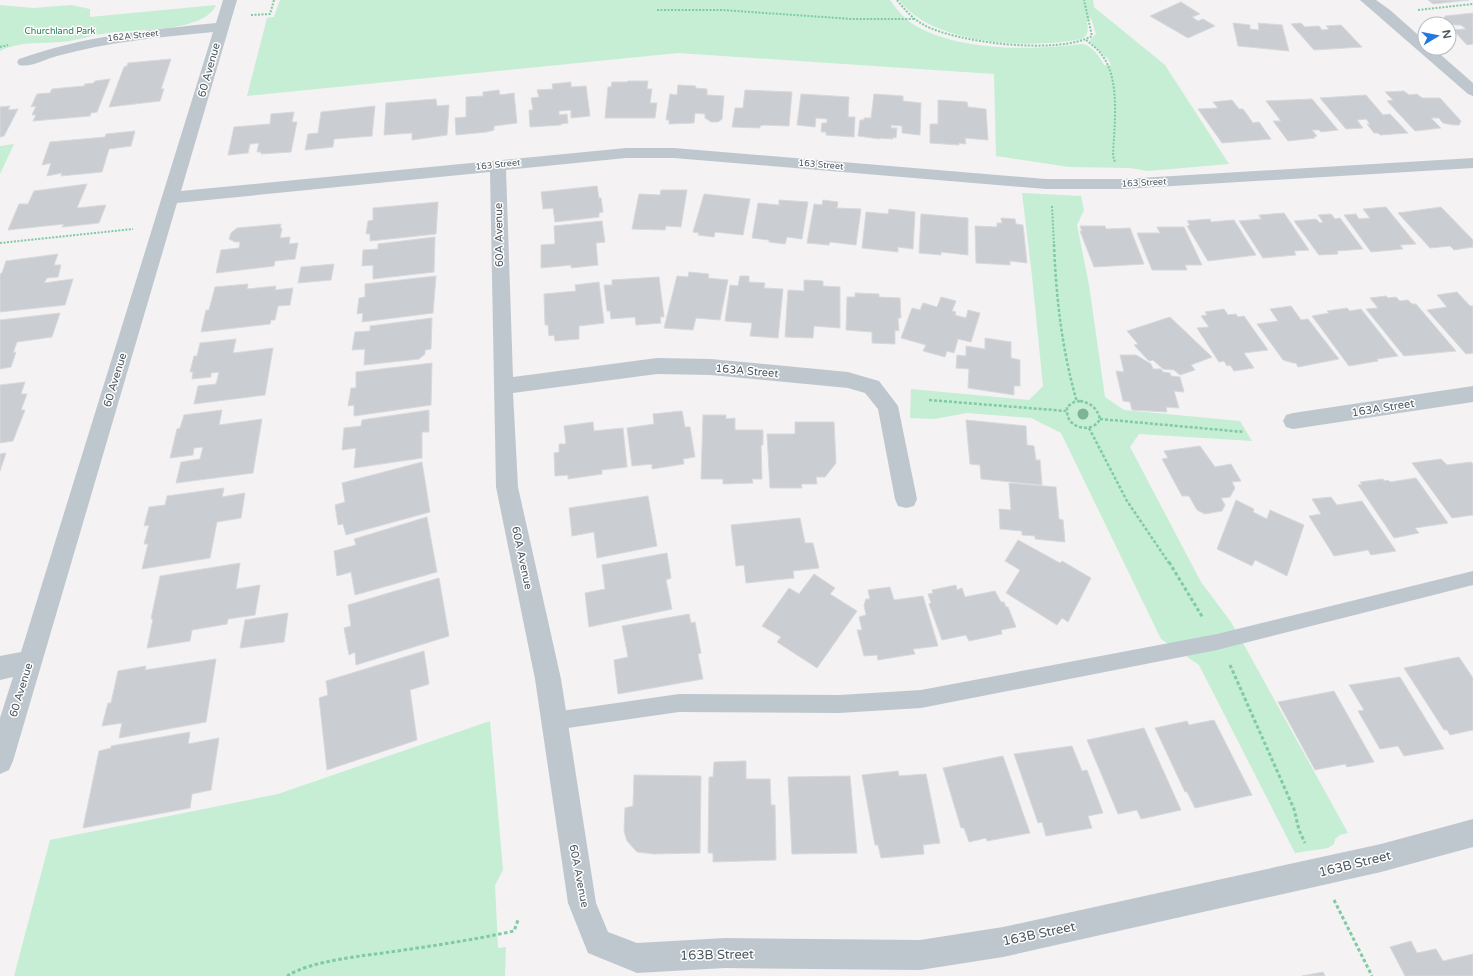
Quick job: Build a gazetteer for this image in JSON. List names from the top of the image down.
{
  "streets": {
    "street": [
      "162A Street",
      "60 Avenue",
      "163 Street",
      "60A Avenue",
      "163A Street",
      "163B Street"
    ]
  },
  "crossings": [
    ["162A Street", "60 Avenue"],
    ["60 Avenue", "163 Street"],
    ["163 Street", "60A Avenue"],
    ["60A Avenue", "163A Street"],
    ["60A Avenue", "163B Street"]
  ],
  "parks": ["Churchland Park"],
  "north": "right"
}
